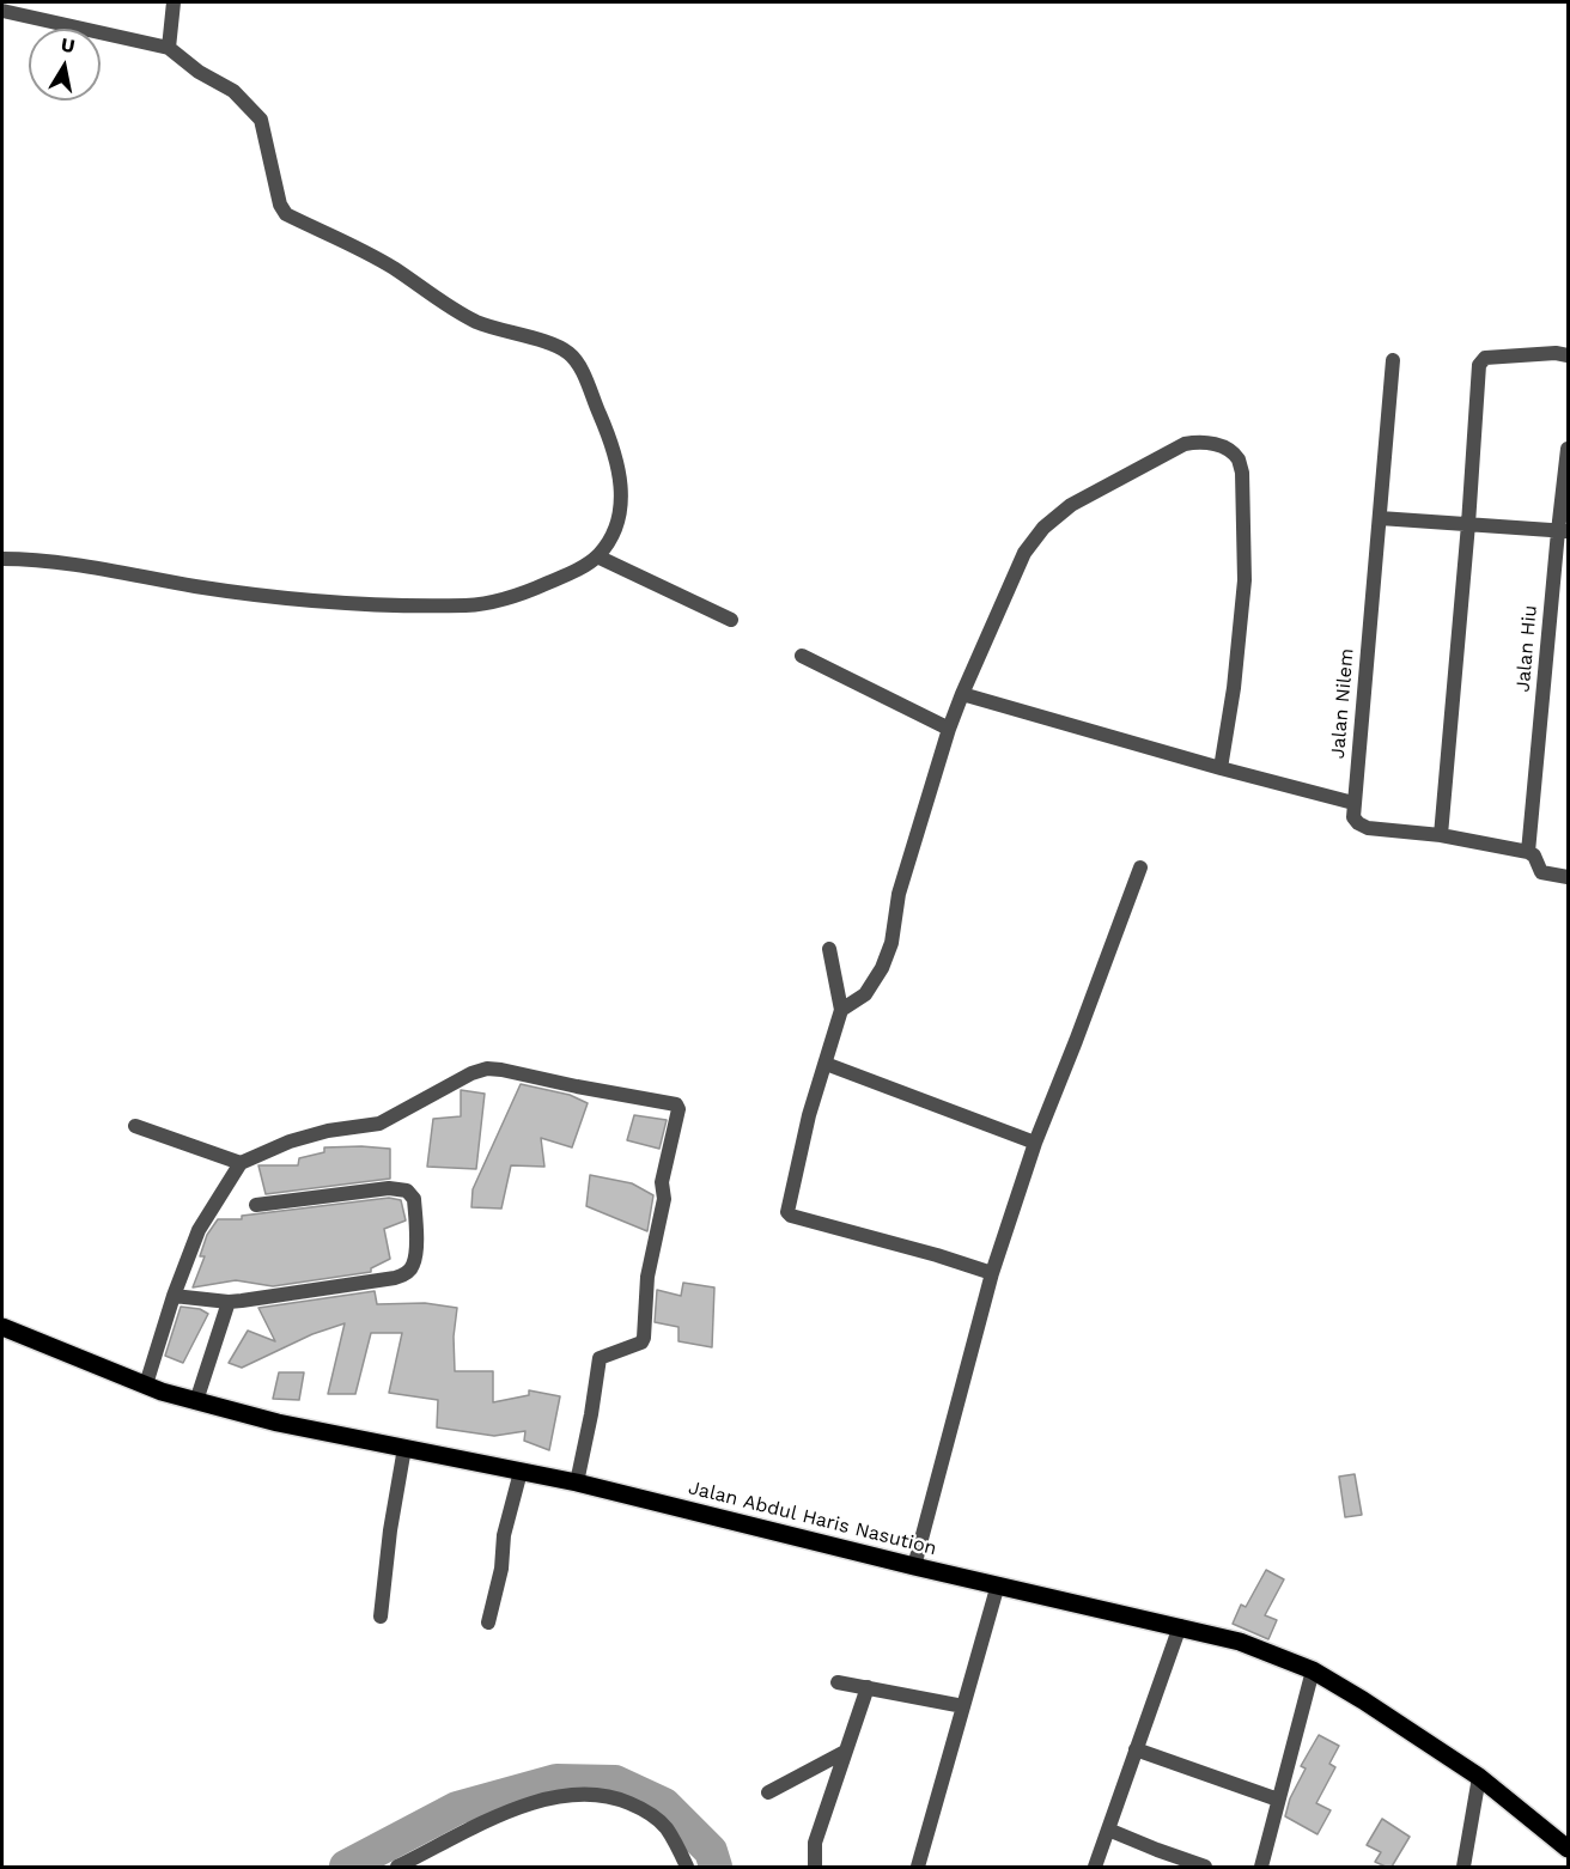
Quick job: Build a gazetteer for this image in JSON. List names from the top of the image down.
{
  "streets": {
    "main road": ["Jalan Abdul Haris Nasution"],
    "street": ["Jalan Hiu", "Jalan Nilem"]
  },
  "north": "top"
}
